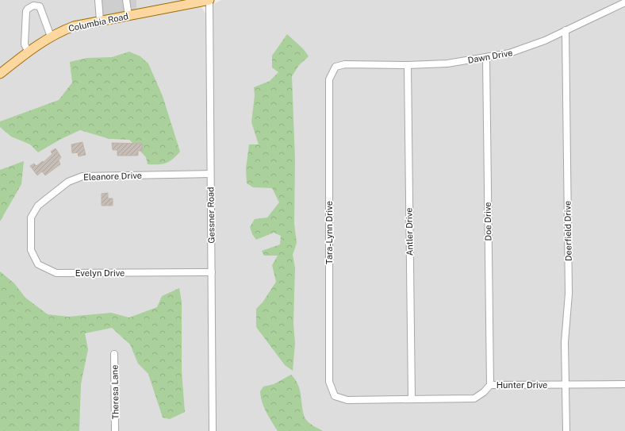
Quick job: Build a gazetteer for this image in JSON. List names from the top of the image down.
{
  "streets": {
    "main road": ["Columbia Road"],
    "street": [
      "Dawn Drive",
      "Eleanore Drive",
      "Gessner Road",
      "Doe Drive",
      "Deerfield Drive",
      "Antler Drive",
      "Tara-Lynn Drive",
      "Evelyn Drive",
      "Hunter Drive",
      "Theresa Lane"
    ]
  },
  "crossings": [
    ["Columbia Road", "Gessner Road"],
    ["Dawn Drive", "Doe Drive"],
    ["Dawn Drive", "Deerfield Drive"],
    ["Dawn Drive", "Antler Drive"],
    ["Dawn Drive", "Tara-Lynn Drive"],
    ["Eleanore Drive", "Gessner Road"],
    ["Eleanore Drive", "Evelyn Drive"],
    ["Gessner Road", "Evelyn Drive"],
    ["Doe Drive", "Hunter Drive"],
    ["Deerfield Drive", "Hunter Drive"],
    ["Antler Drive", "Hunter Drive"],
    ["Tara-Lynn Drive", "Hunter Drive"]
  ]
}
